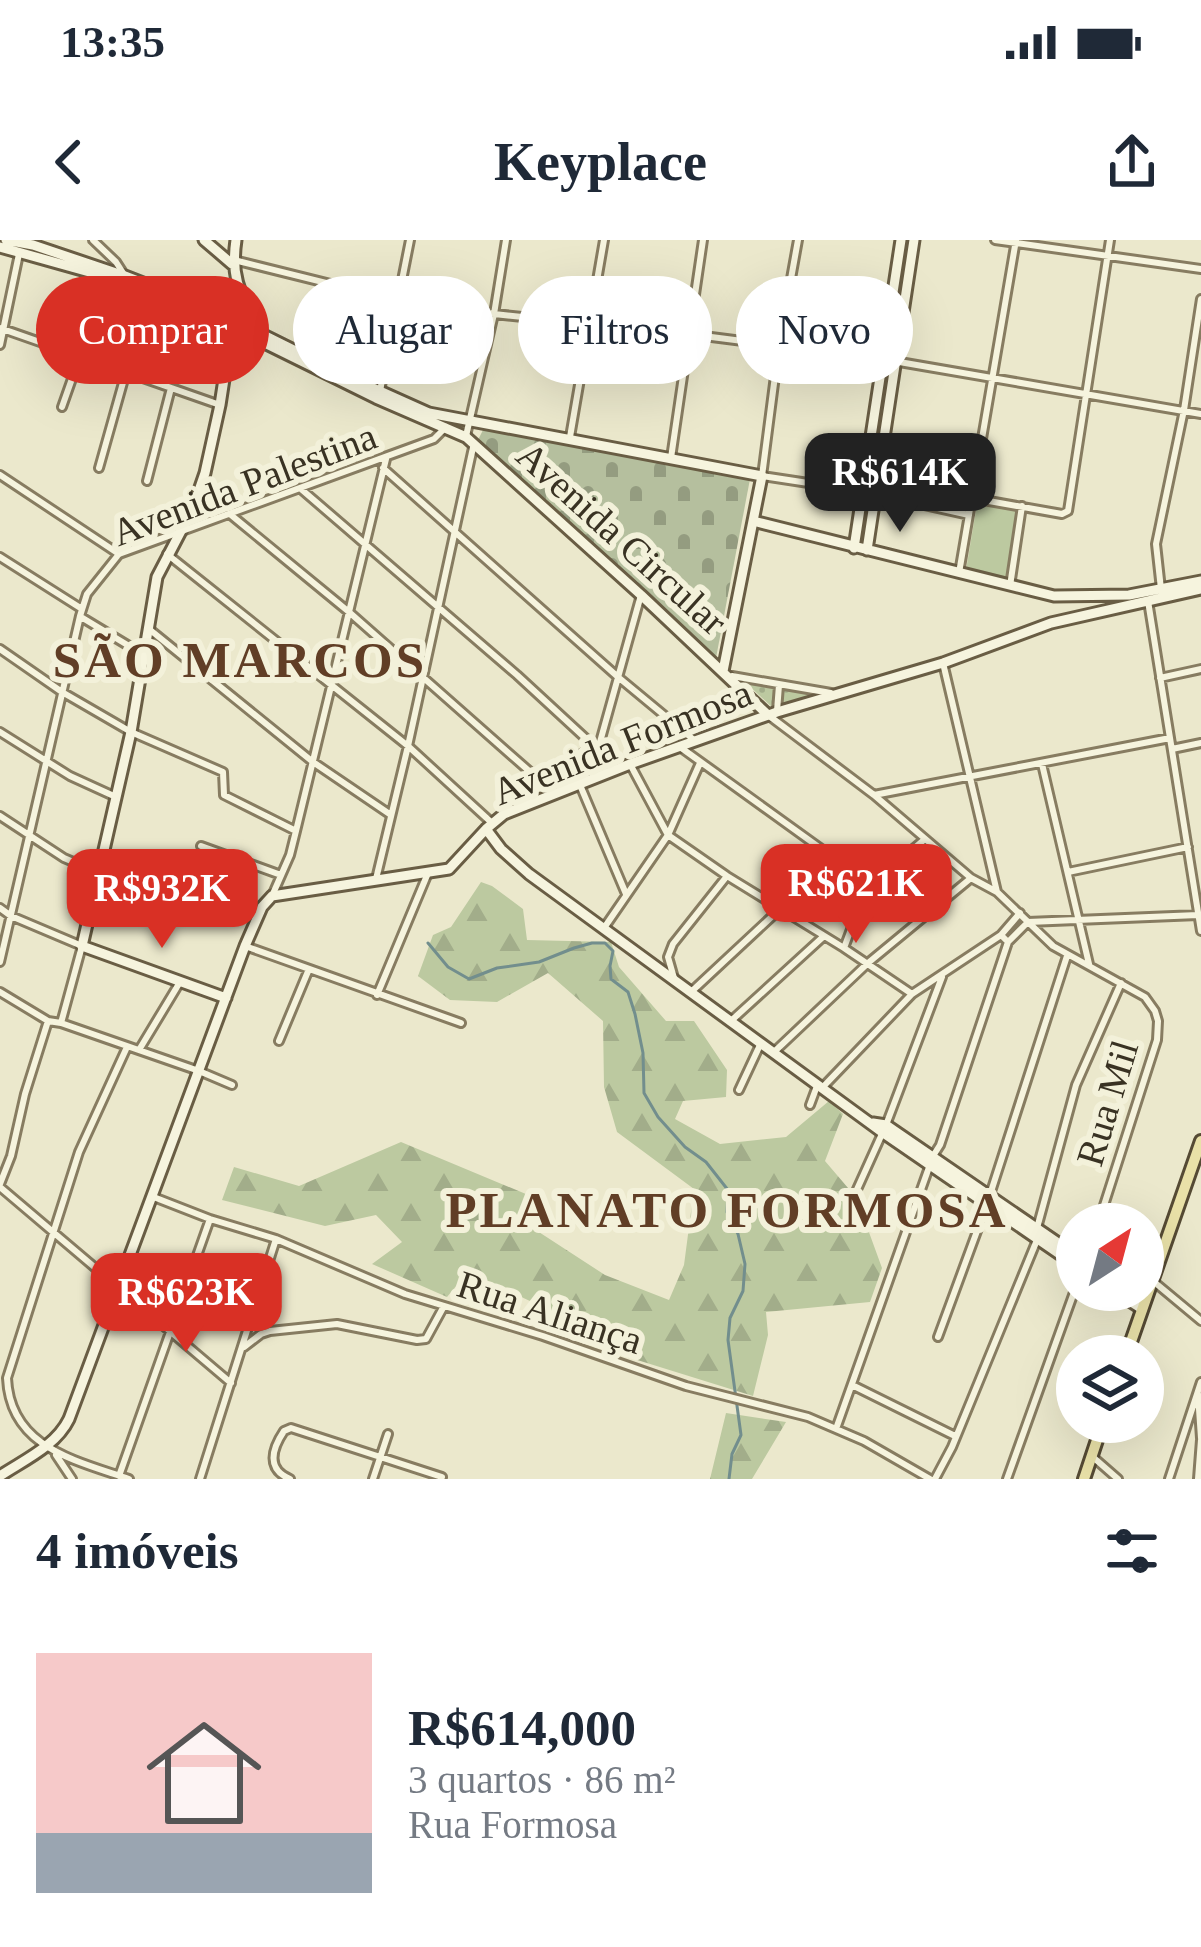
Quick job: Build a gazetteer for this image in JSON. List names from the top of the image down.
{
  "streets": {
    "main road": ["Avenida Circular", "Avenida Formosa"],
    "street": ["Avenida Palestina", "Rua Mil", "Rua Aliança"]
  },
  "crossings": [
    ["Avenida Circular", "Avenida Formosa"],
    ["Avenida Circular", "Rua Mil"]
  ],
  "districts": ["SÃO MARCOS", "PLANATO FORMOSA"],
  "north": "top right",
  "page": {
    "status": "13:35",
    "header": "Keyplace",
    "chip": [
      "Comprar",
      "Alugar",
      "Filtros",
      "Novo"
    ],
    "price": [
      "R$614K",
      "R$621K",
      "R$932K",
      "R$623K"
    ],
    "heading": "4 imóveis",
    "list": [
      {
        "name": "R$614,000",
        "note": "3 quartos · 86 m² · Rua Formosa"
      }
    ]
  }
}
